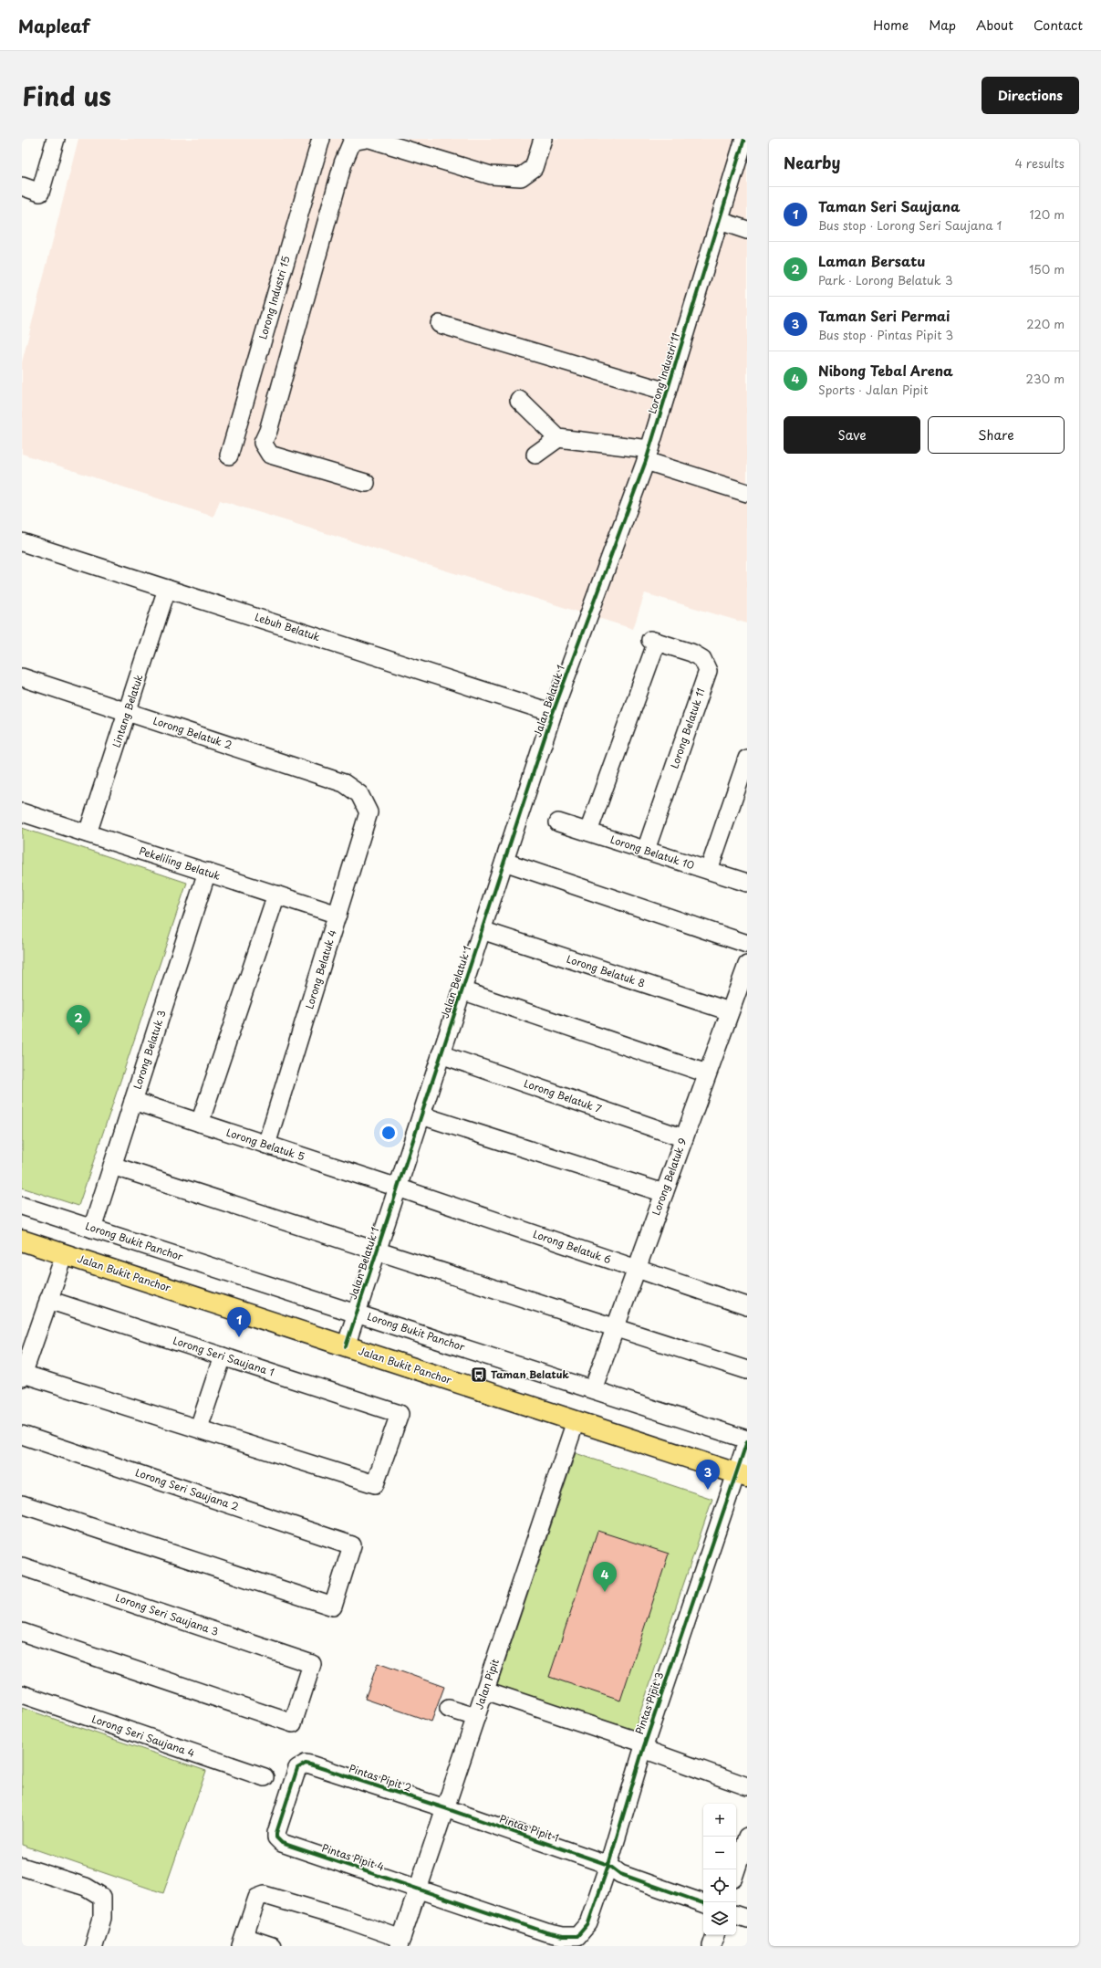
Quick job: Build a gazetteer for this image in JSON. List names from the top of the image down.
{
  "streets": {
    "main road": ["Jalan Bukit Panchor"],
    "street": [
      "Lorong Industri 15",
      "Lorong Industri 11",
      "Lebuh Belatuk",
      "Jalan Belatuk 1",
      "Lintang Belatuk",
      "Lorong Belatuk 11",
      "Lorong Belatuk 2",
      "Lorong Belatuk 10",
      "Pekeliling Belatuk",
      "Lorong Belatuk 4",
      "Lorong Belatuk 8",
      "Lorong Belatuk 3",
      "Lorong Belatuk 7",
      "Lorong Belatuk 5",
      "Lorong Belatuk 9",
      "Lorong Bukit Panchor",
      "Lorong Belatuk 6",
      "Lorong Seri Saujana 1",
      "Lorong Seri Saujana 2",
      "Lorong Seri Saujana 3",
      "Jalan Pipit",
      "Pintas Pipit 3",
      "Lorong Seri Saujana 4",
      "Pintas Pipit 2",
      "Pintas Pipit 1",
      "Pintas Pipit 4"
    ]
  },
  "crossings": [
    ["Lorong Industri 11", "Jalan Belatuk 1"],
    ["Lebuh Belatuk", "Jalan Belatuk 1"],
    ["Lebuh Belatuk", "Lintang Belatuk"],
    ["Jalan Belatuk 1", "Lorong Belatuk 8"],
    ["Jalan Belatuk 1", "Lorong Belatuk 7"],
    ["Jalan Belatuk 1", "Lorong Belatuk 5"],
    ["Jalan Belatuk 1", "Lorong Bukit Panchor"],
    ["Jalan Belatuk 1", "Lorong Belatuk 6"],
    ["Jalan Belatuk 1", "Jalan Bukit Panchor"],
    ["Lintang Belatuk", "Lorong Belatuk 2"],
    ["Lintang Belatuk", "Pekeliling Belatuk"],
    ["Lorong Belatuk 11", "Lorong Belatuk 10"],
    ["Lorong Belatuk 2", "Lorong Belatuk 4"],
    ["Pekeliling Belatuk", "Lorong Belatuk 4"],
    ["Pekeliling Belatuk", "Lorong Belatuk 3"],
    ["Lorong Belatuk 4", "Lorong Belatuk 5"],
    ["Lorong Belatuk 8", "Lorong Belatuk 9"],
    ["Lorong Belatuk 3", "Lorong Belatuk 5"],
    ["Lorong Belatuk 3", "Lorong Bukit Panchor"],
    ["Lorong Belatuk 7", "Lorong Belatuk 9"],
    ["Lorong Belatuk 5", "Lorong Belatuk 6"],
    ["Lorong Belatuk 9", "Lorong Bukit Panchor"],
    ["Lorong Belatuk 9", "Lorong Belatuk 6"],
    ["Lorong Bukit Panchor", "Pintas Pipit 3"],
    ["Jalan Bukit Panchor", "Jalan Pipit"],
    ["Jalan Bukit Panchor", "Pintas Pipit 3"],
    ["Jalan Pipit", "Pintas Pipit 2"],
    ["Jalan Pipit", "Pintas Pipit 1"],
    ["Jalan Pipit", "Pintas Pipit 4"],
    ["Pintas Pipit 3", "Pintas Pipit 1"],
    ["Pintas Pipit 3", "Pintas Pipit 4"],
    ["Pintas Pipit 2", "Pintas Pipit 1"],
    ["Pintas Pipit 2", "Pintas Pipit 4"]
  ],
  "places": {
    "bus stop": ["Taman Belatuk"]
  },
  "page": {
    "header": "Mapleaf",
    "nav": [
      "Home",
      "Map",
      "About",
      "Contact"
    ],
    "title": "Find us",
    "buttons": [
      "Directions",
      ["Save", "Share"]
    ],
    "heading": ["Nearby", "4 results"],
    "list": [
      {
        "mark": "1",
        "name": "Taman Seri Saujana",
        "note": "Bus stop · Lorong Seri Saujana 1",
        "value": "120 m"
      },
      {
        "mark": "2",
        "name": "Laman Bersatu",
        "note": "Park · Lorong Belatuk 3",
        "value": "150 m"
      },
      {
        "mark": "3",
        "name": "Taman Seri Permai",
        "note": "Bus stop · Pintas Pipit 3",
        "value": "220 m"
      },
      {
        "mark": "4",
        "name": "Nibong Tebal Arena",
        "note": "Sports · Jalan Pipit",
        "value": "230 m"
      }
    ],
    "pins": [
      "2",
      "1",
      "3",
      "4"
    ],
    "map_buttons": ["+", "−"]
  }
}
